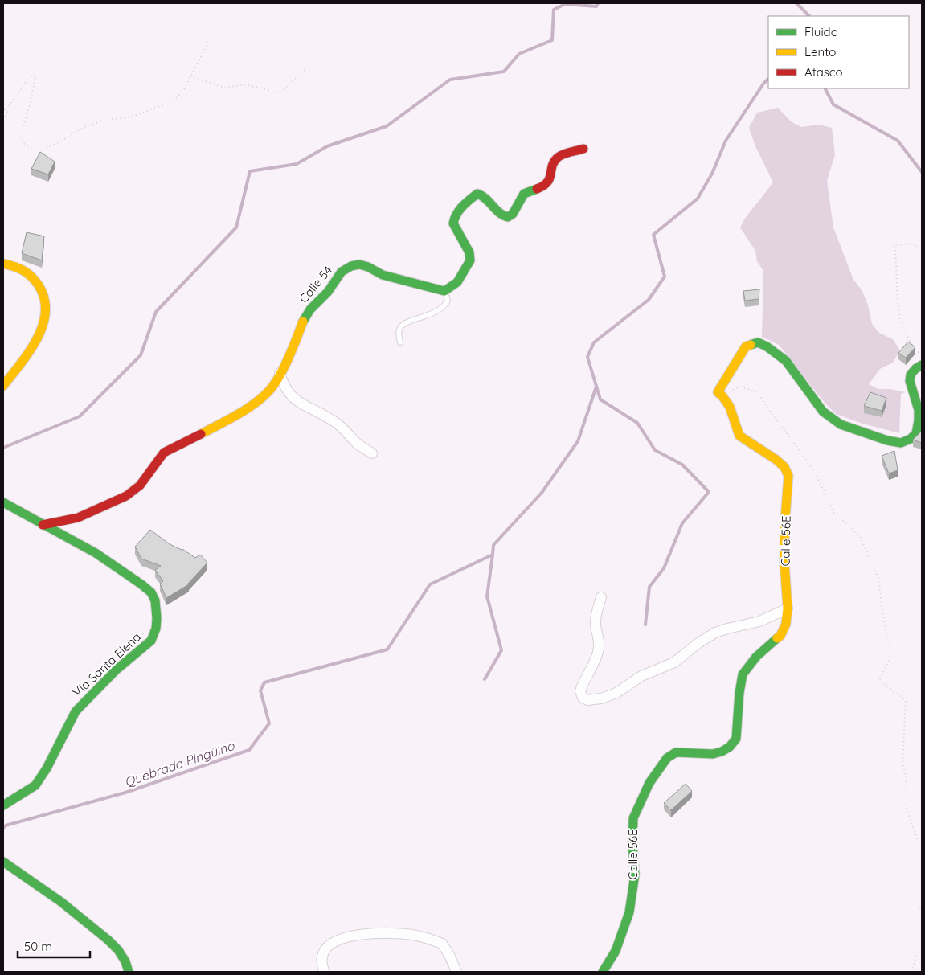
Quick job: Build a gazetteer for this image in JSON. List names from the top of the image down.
{
  "streets": {
    "street": ["Calle 54", "Calle 56E", "Vía Santa Elena"]
  },
  "crossings": [
    ["Calle 54", "Vía Santa Elena"]
  ],
  "water": ["Quebrada Pingüino"],
  "legend": ["Fluido", "Lento", "Atasco"],
  "scale_bar": "50 m"
}
